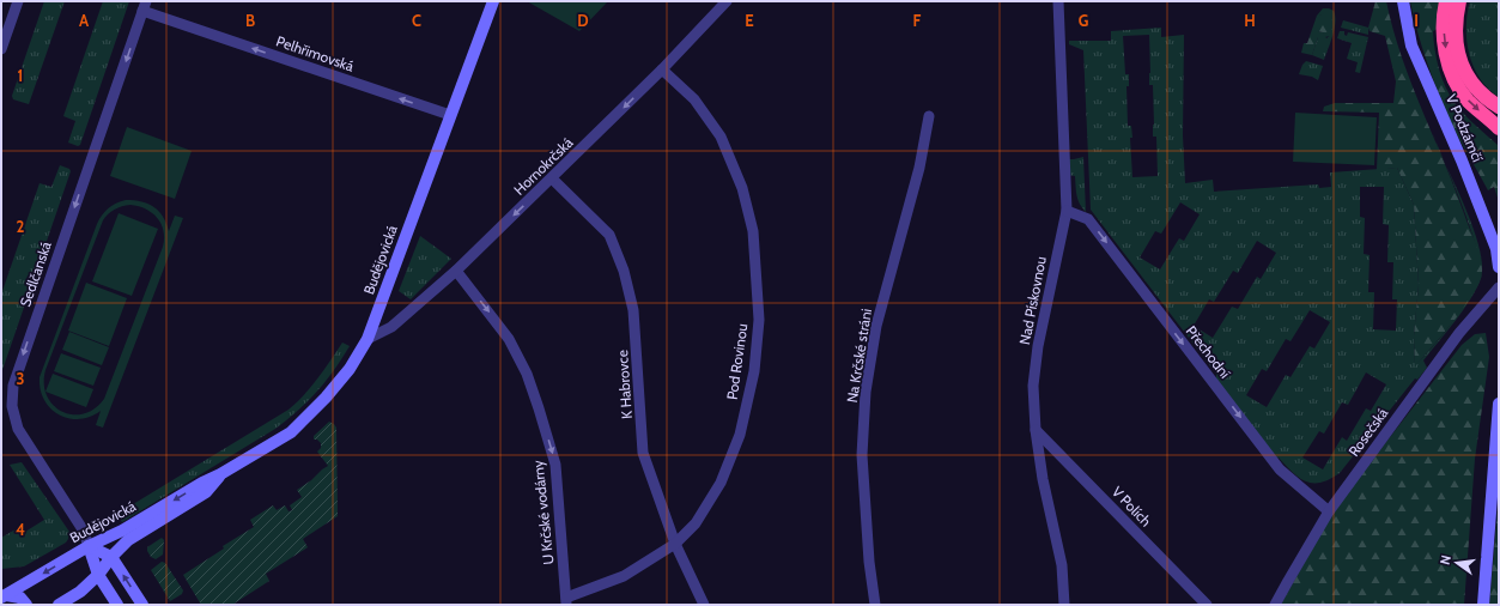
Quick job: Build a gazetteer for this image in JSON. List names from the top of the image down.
{
  "streets": {
    "street": [
      "Pelhřimovská",
      "V Podzámčí",
      "Hornokrčská",
      "Budějovická",
      "Sedlčanská",
      "Nad Pískovnou",
      "Přechodní",
      "Na Krčské stráni",
      "Pod Rovinou",
      "K Habrovce",
      "Rosečská",
      "V Polích",
      "U Krčské vodárny"
    ]
  },
  "crossings": [
    ["Pelhřimovská", "Budějovická"],
    ["Pelhřimovská", "Sedlčanská"],
    ["Hornokrčská", "Budějovická"],
    ["Hornokrčská", "Pod Rovinou"],
    ["Hornokrčská", "K Habrovce"],
    ["Hornokrčská", "U Krčské vodárny"],
    ["Budějovická", "Sedlčanská"],
    ["Nad Pískovnou", "Přechodní"],
    ["Nad Pískovnou", "V Polích"],
    ["Přechodní", "Rosečská"],
    ["Pod Rovinou", "K Habrovce"],
    ["Pod Rovinou", "U Krčské vodárny"]
  ],
  "one_way": [
    "Pelhřimovská",
    "Hornokrčská",
    "Sedlčanská",
    "Přechodní",
    "U Krčské vodárny"
  ],
  "north": "left",
  "grid": {
    "columns": [
      "A",
      "B",
      "C",
      "D",
      "E",
      "F",
      "G",
      "H",
      "I"
    ],
    "rows": [
      "1",
      "2",
      "3",
      "4"
    ]
  }
}
